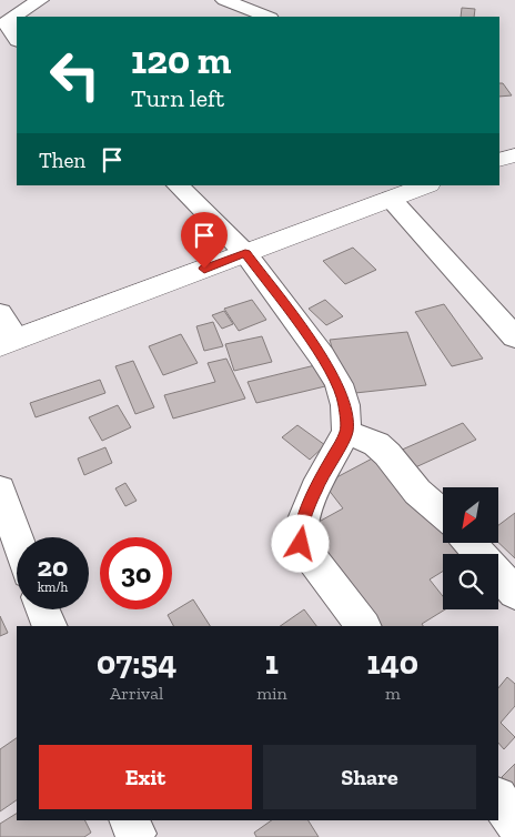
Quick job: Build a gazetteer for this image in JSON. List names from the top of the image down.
{
  "north": "bottom left",
  "page": {
    "turn": ["120 m", "Turn left"],
    "then": "Then",
    "speed": "20 km/h",
    "limit": "30",
    "eta": [
      "07:54",
      "Arrival",
      "1",
      "min",
      "140",
      "m"
    ],
    "buttons": ["Exit", "Share"]
  }
}
